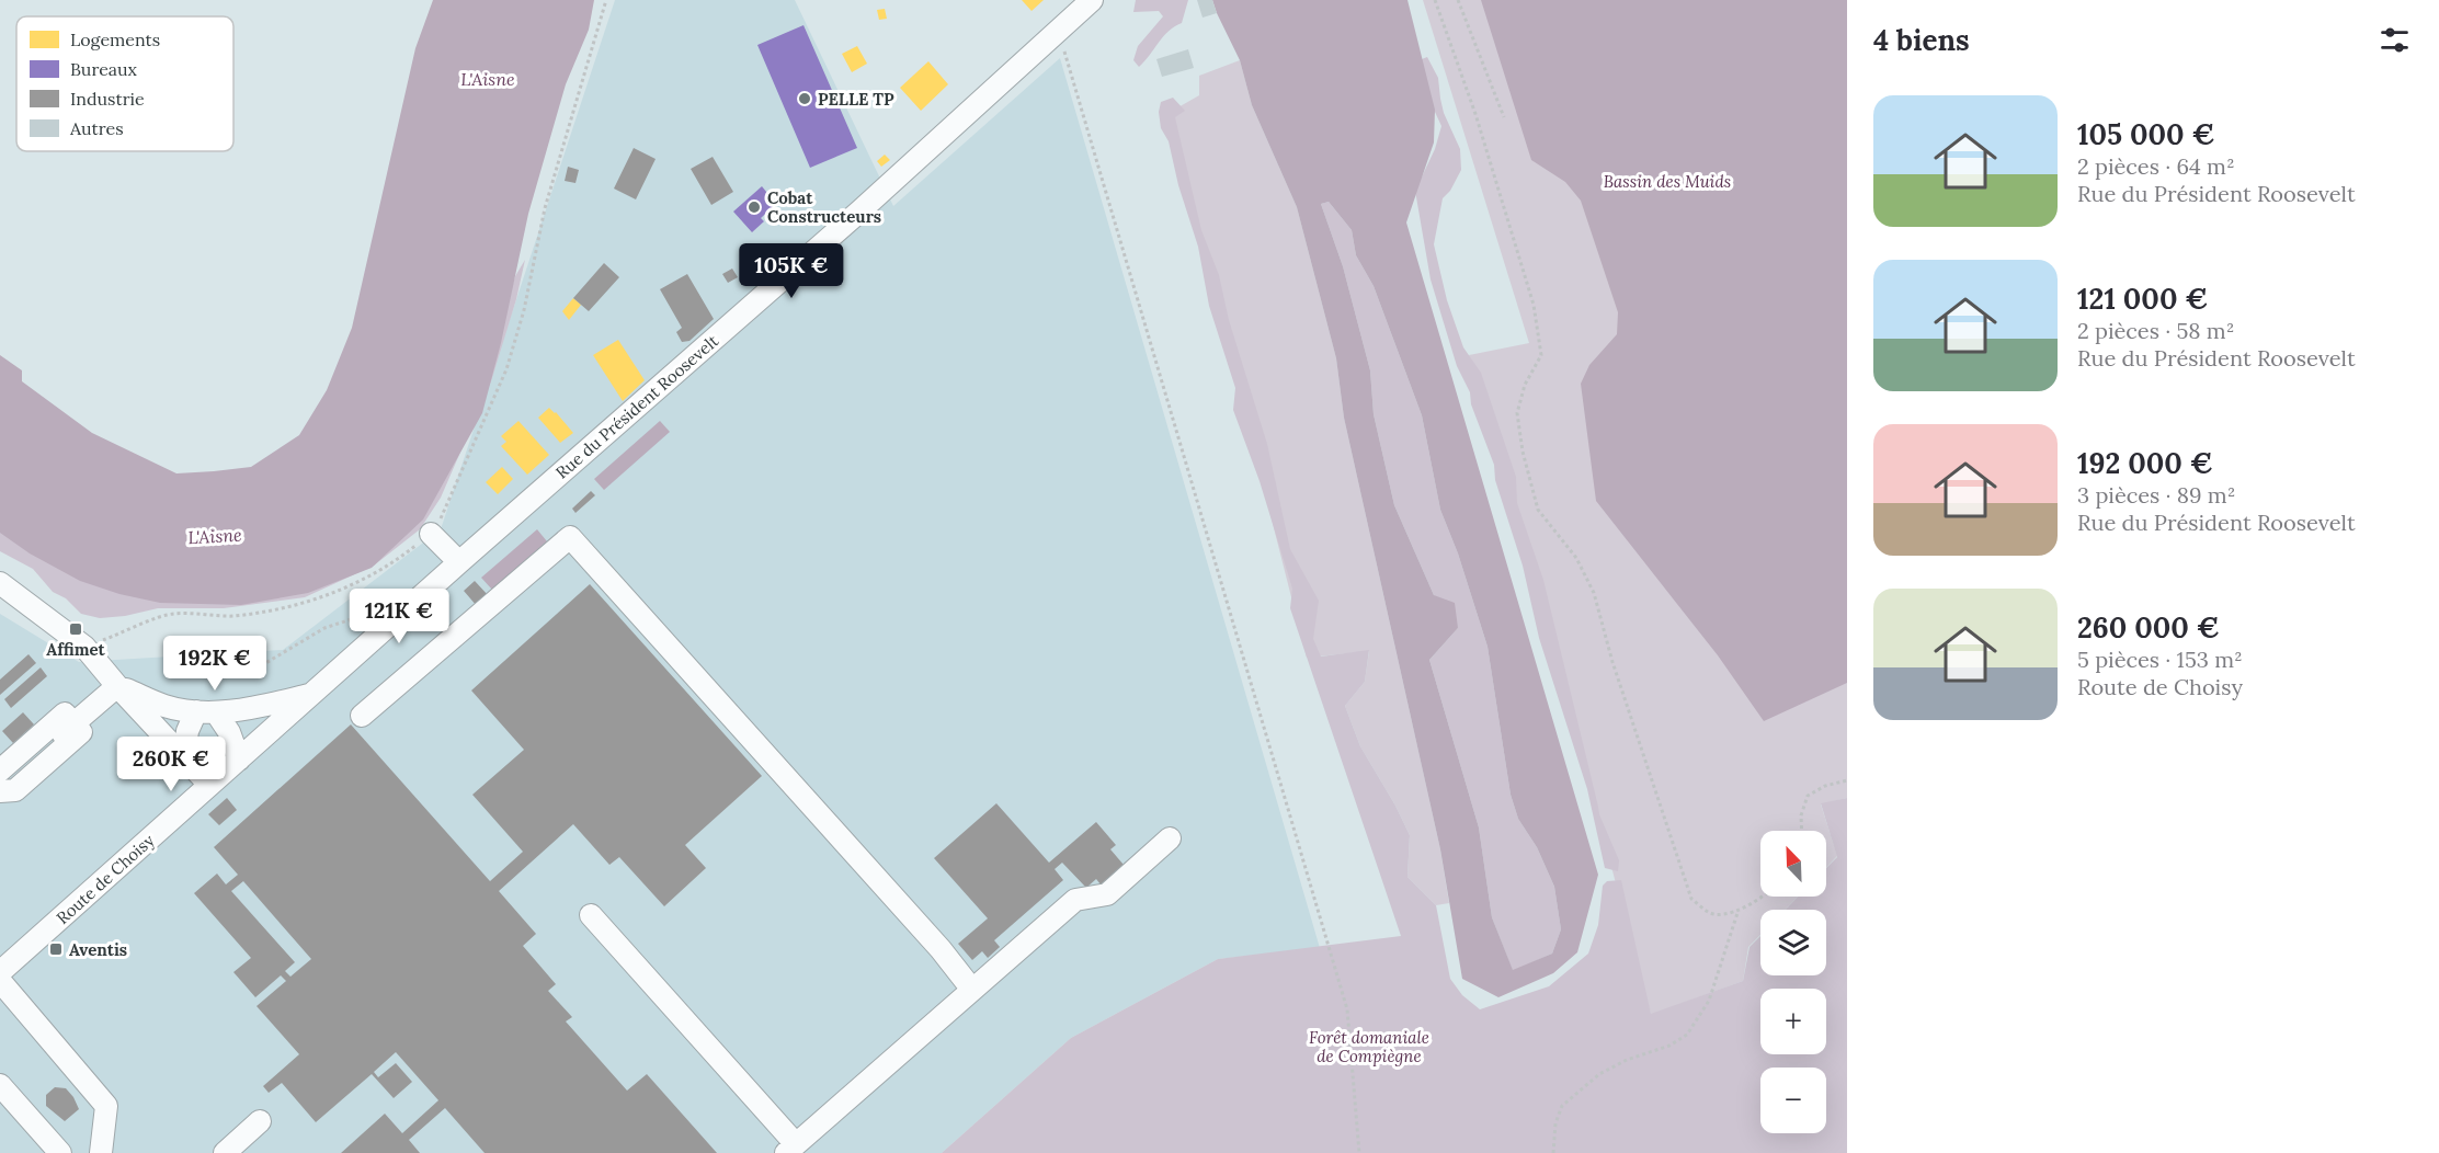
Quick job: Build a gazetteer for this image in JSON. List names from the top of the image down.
{
  "streets": {
    "street": ["Rue du Président Roosevelt", "Route de Choisy"]
  },
  "crossings": [
    ["Rue du Président Roosevelt", "Route de Choisy"]
  ],
  "water": ["L'Aisne"],
  "parks": ["Bassin des Muids", "Forêt domaniale de Compiègne"],
  "places": {
    "other": ["PELLE TP", "Cobat Constructeurs"],
    "transit": ["Affimet", "Aventis"]
  },
  "legend": [
    "Logements",
    "Bureaux",
    "Industrie",
    "Autres"
  ],
  "north": "top left",
  "page": {
    "heading": "4 biens",
    "list": [
      {
        "name": "105 000 €",
        "note": "2 pièces · 64 m² · Rue du Président Roosevelt"
      },
      {
        "name": "121 000 €",
        "note": "2 pièces · 58 m² · Rue du Président Roosevelt"
      },
      {
        "name": "192 000 €",
        "note": "3 pièces · 89 m² · Rue du Président Roosevelt"
      },
      {
        "name": "260 000 €",
        "note": "5 pièces · 153 m² · Route de Choisy"
      }
    ],
    "price": [
      "105K €",
      "121K €",
      "192K €",
      "260K €"
    ],
    "map_buttons": ["+", "−"]
  }
}
